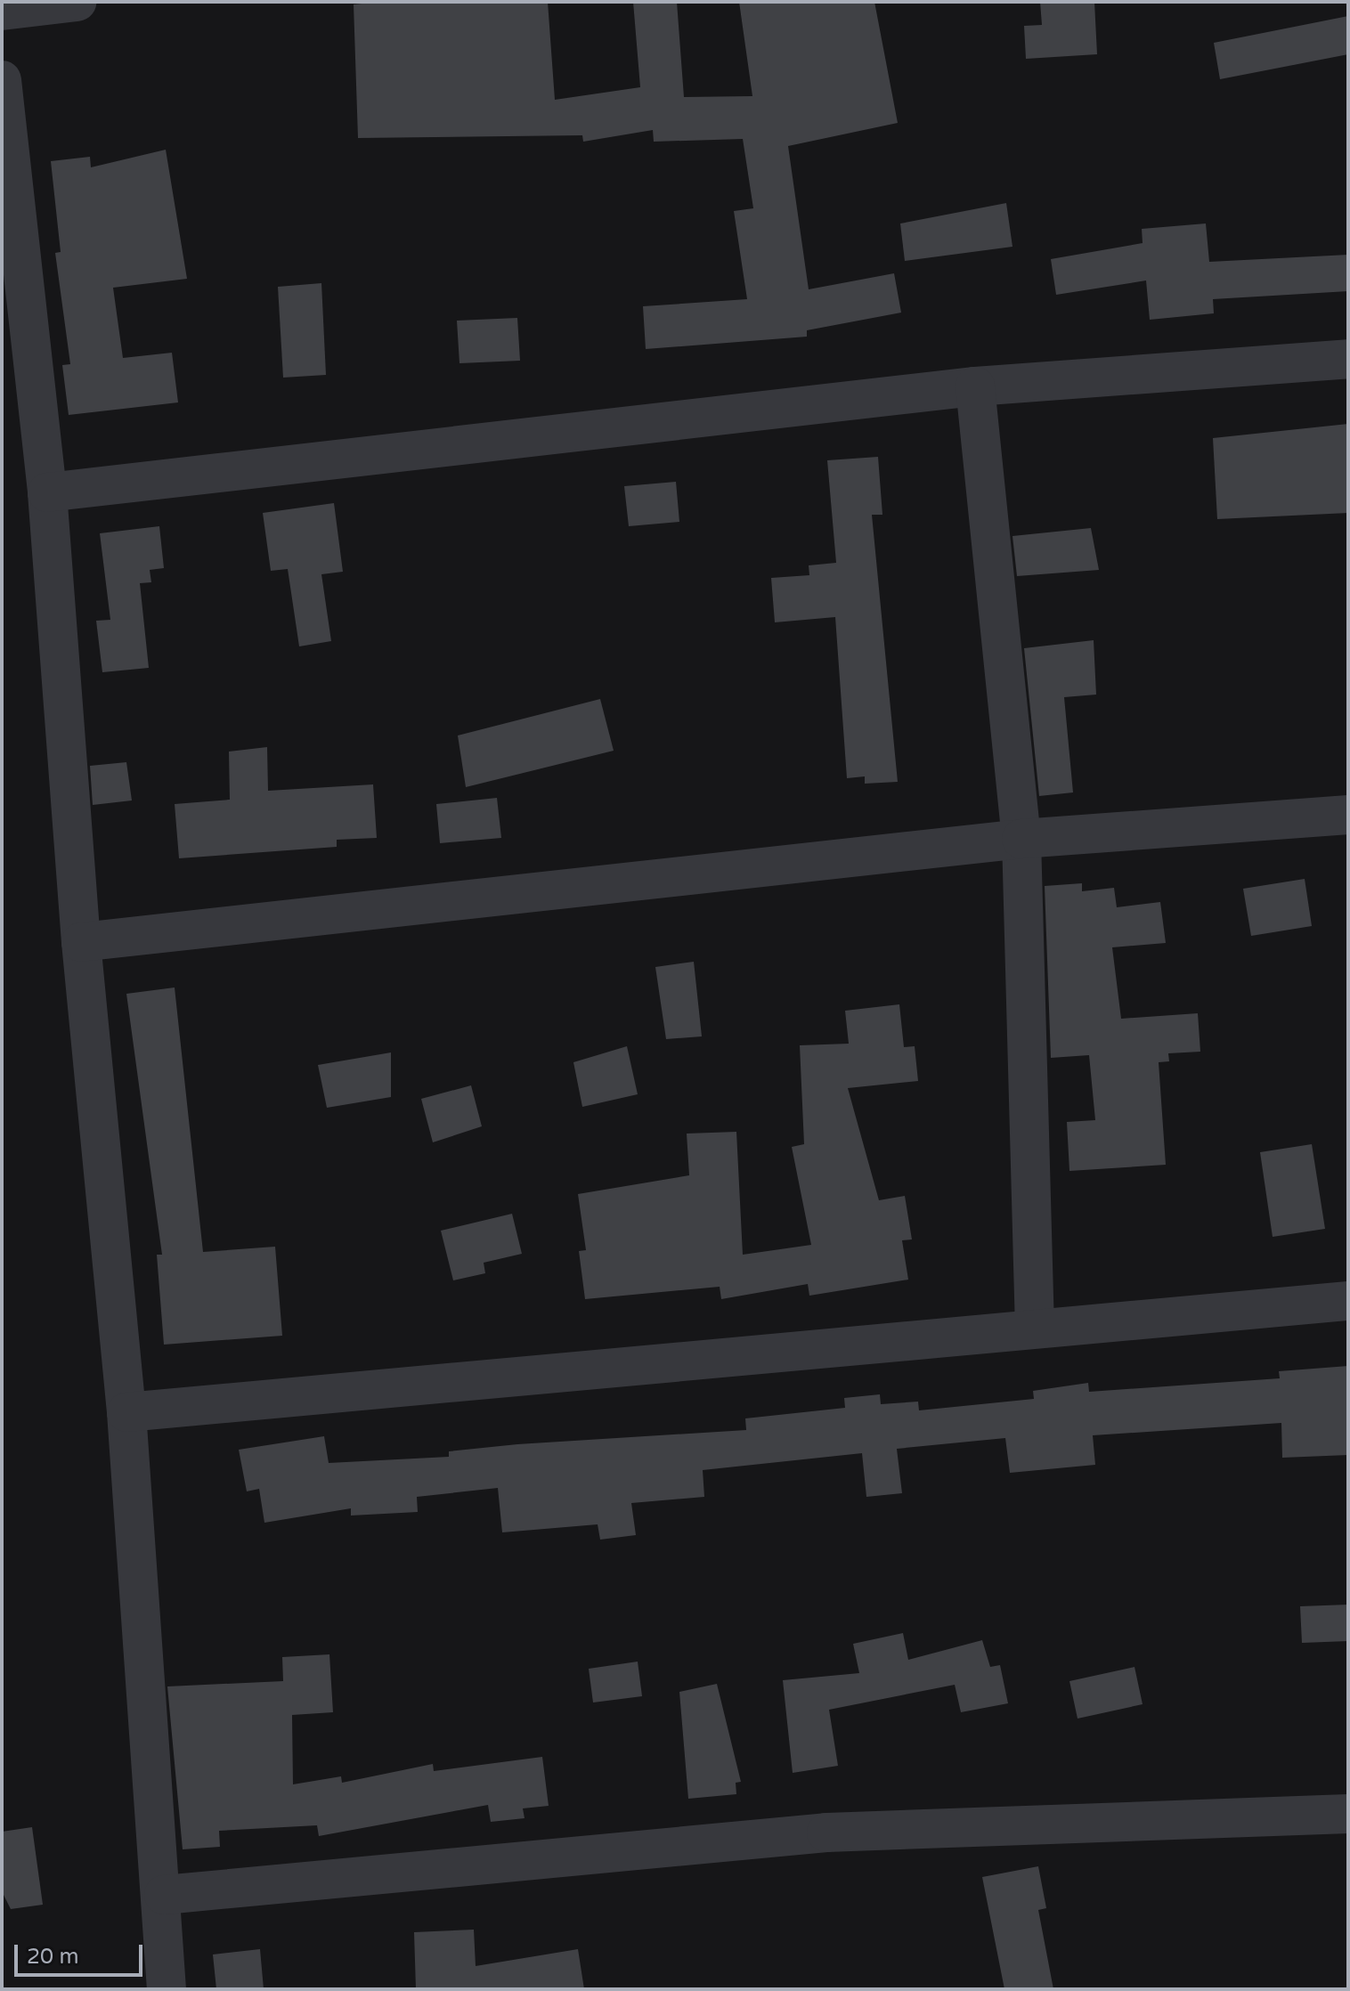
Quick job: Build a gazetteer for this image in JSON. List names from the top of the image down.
{
  "scale_bar": "20 m"
}
